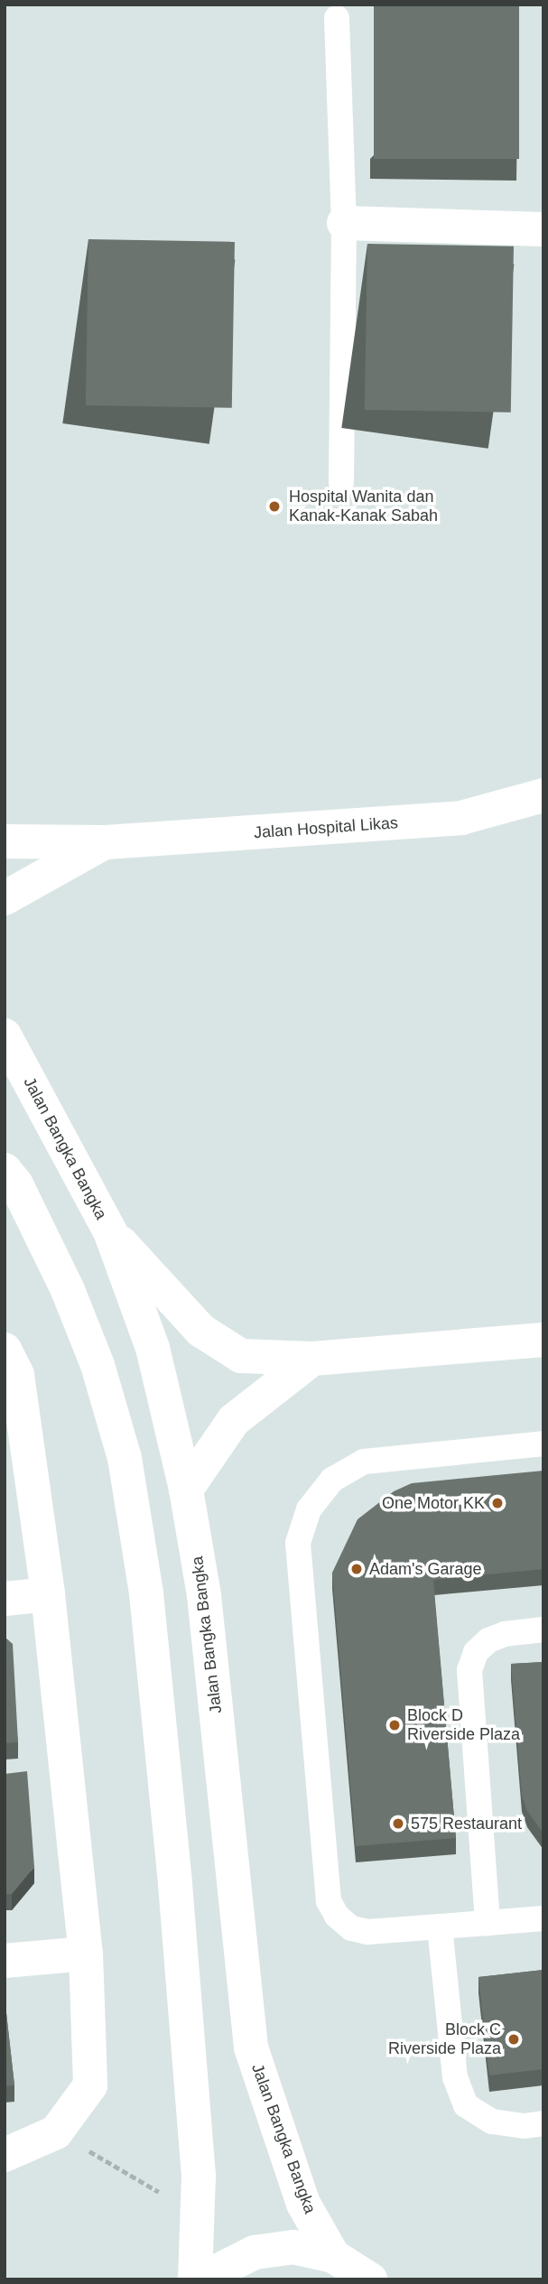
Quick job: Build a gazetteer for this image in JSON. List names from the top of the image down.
{
  "streets": {
    "street": ["Jalan Hospital Likas", "Jalan Bangka Bangka"]
  },
  "places": [
    "Hospital Wanita dan Kanak-Kanak Sabah",
    "One Motor KK",
    "Adam's Garage",
    "Block D Riverside Plaza",
    "575 Restaurant",
    "Block C Riverside Plaza"
  ]
}
